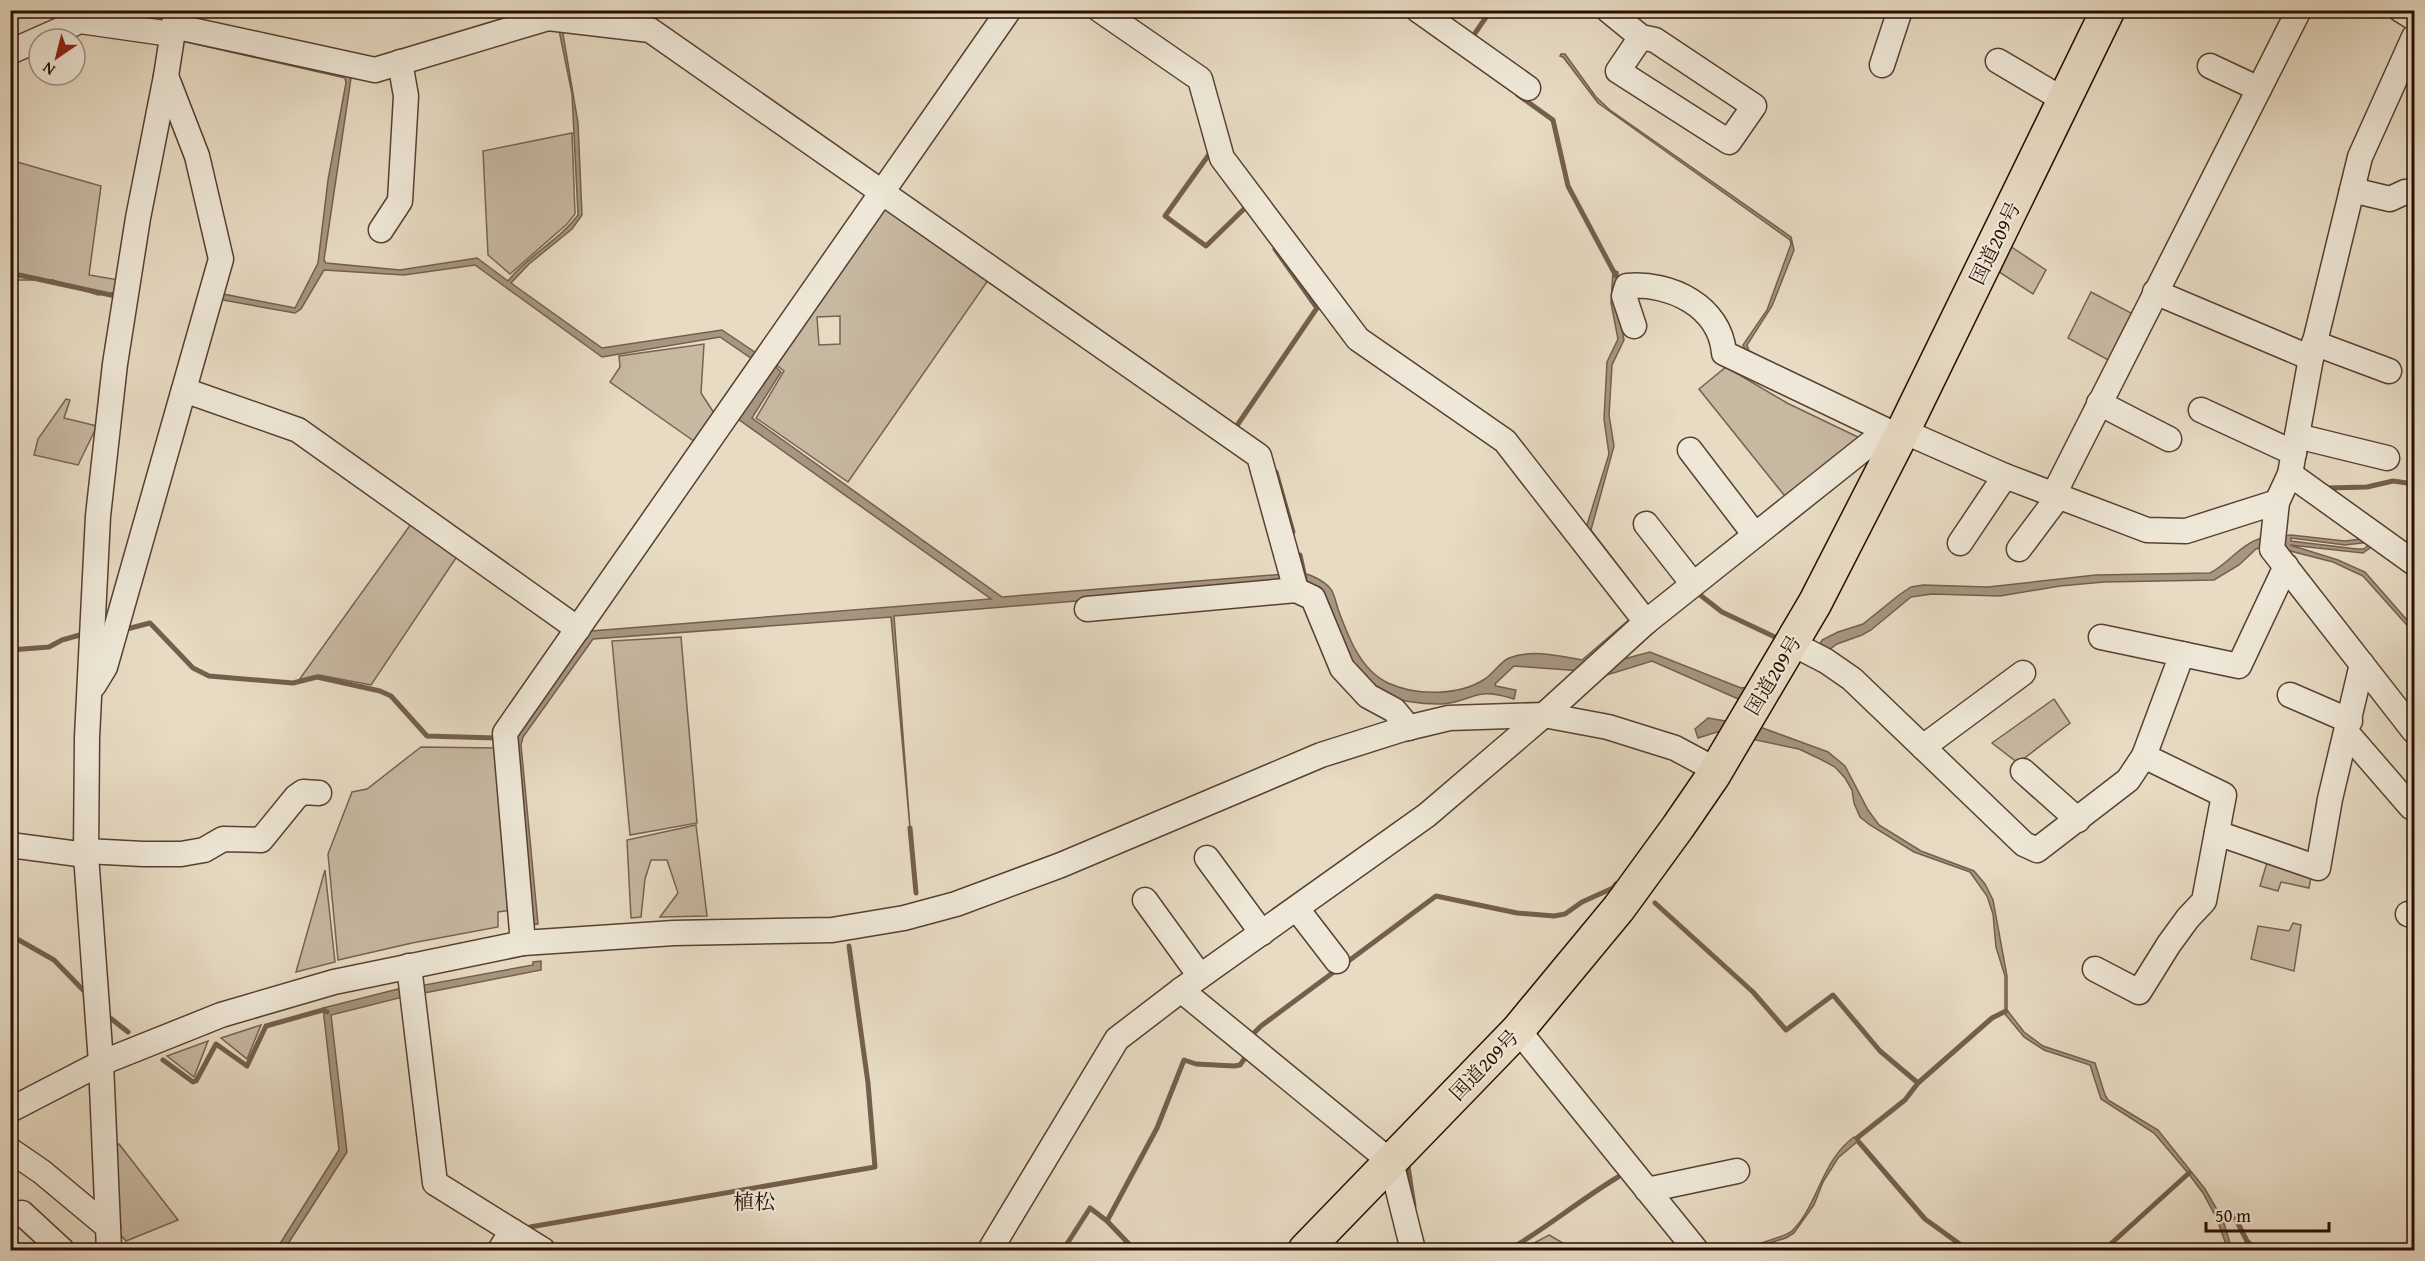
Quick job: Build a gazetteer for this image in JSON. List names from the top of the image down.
{
  "streets": {
    "highway": ["国道209号"]
  },
  "districts": ["植松"],
  "scale_bar": "50 m",
  "north": "bottom left"
}
